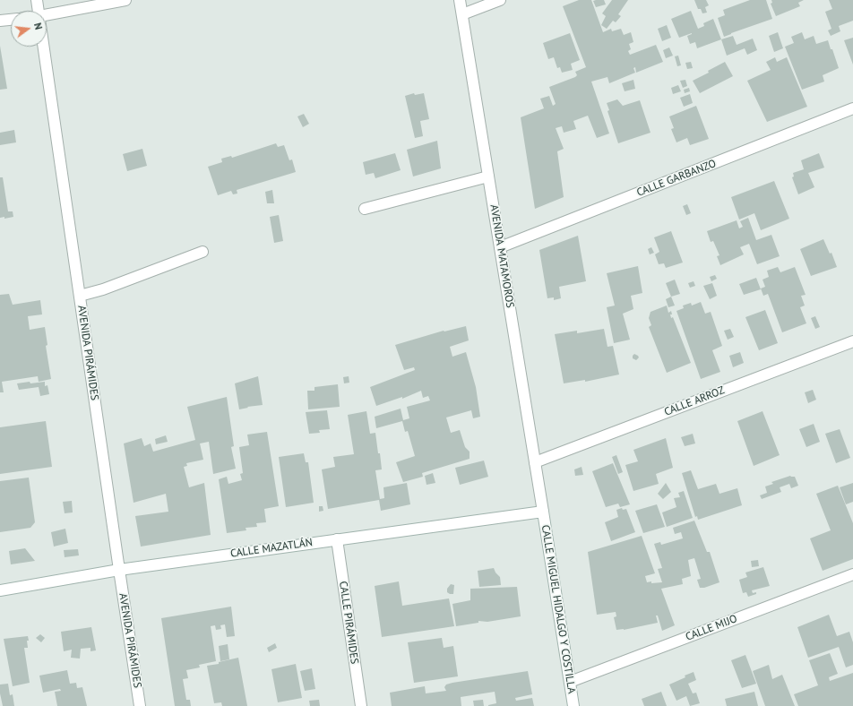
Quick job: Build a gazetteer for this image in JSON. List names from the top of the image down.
{
  "streets": {
    "street": [
      "CALLE GARBANZO",
      "AVENIDA MATAMOROS",
      "AVENIDA PIRÁMIDES",
      "CALLE ARROZ",
      "CALLE MAZATLÁN",
      "CALLE MIGUEL HIDALGO Y COSTILLA",
      "CALLE PIRÁMIDES",
      "CALLE MIJO"
    ]
  },
  "crossings": [
    ["CALLE GARBANZO", "AVENIDA MATAMOROS"],
    ["AVENIDA MATAMOROS", "CALLE ARROZ"],
    ["AVENIDA MATAMOROS", "CALLE MAZATLÁN"],
    ["AVENIDA MATAMOROS", "CALLE MIGUEL HIDALGO Y COSTILLA"],
    ["AVENIDA PIRÁMIDES", "CALLE MAZATLÁN"],
    ["CALLE MAZATLÁN", "CALLE MIGUEL HIDALGO Y COSTILLA"],
    ["CALLE MAZATLÁN", "CALLE PIRÁMIDES"],
    ["CALLE MIGUEL HIDALGO Y COSTILLA", "CALLE MIJO"]
  ],
  "north": "right"
}
